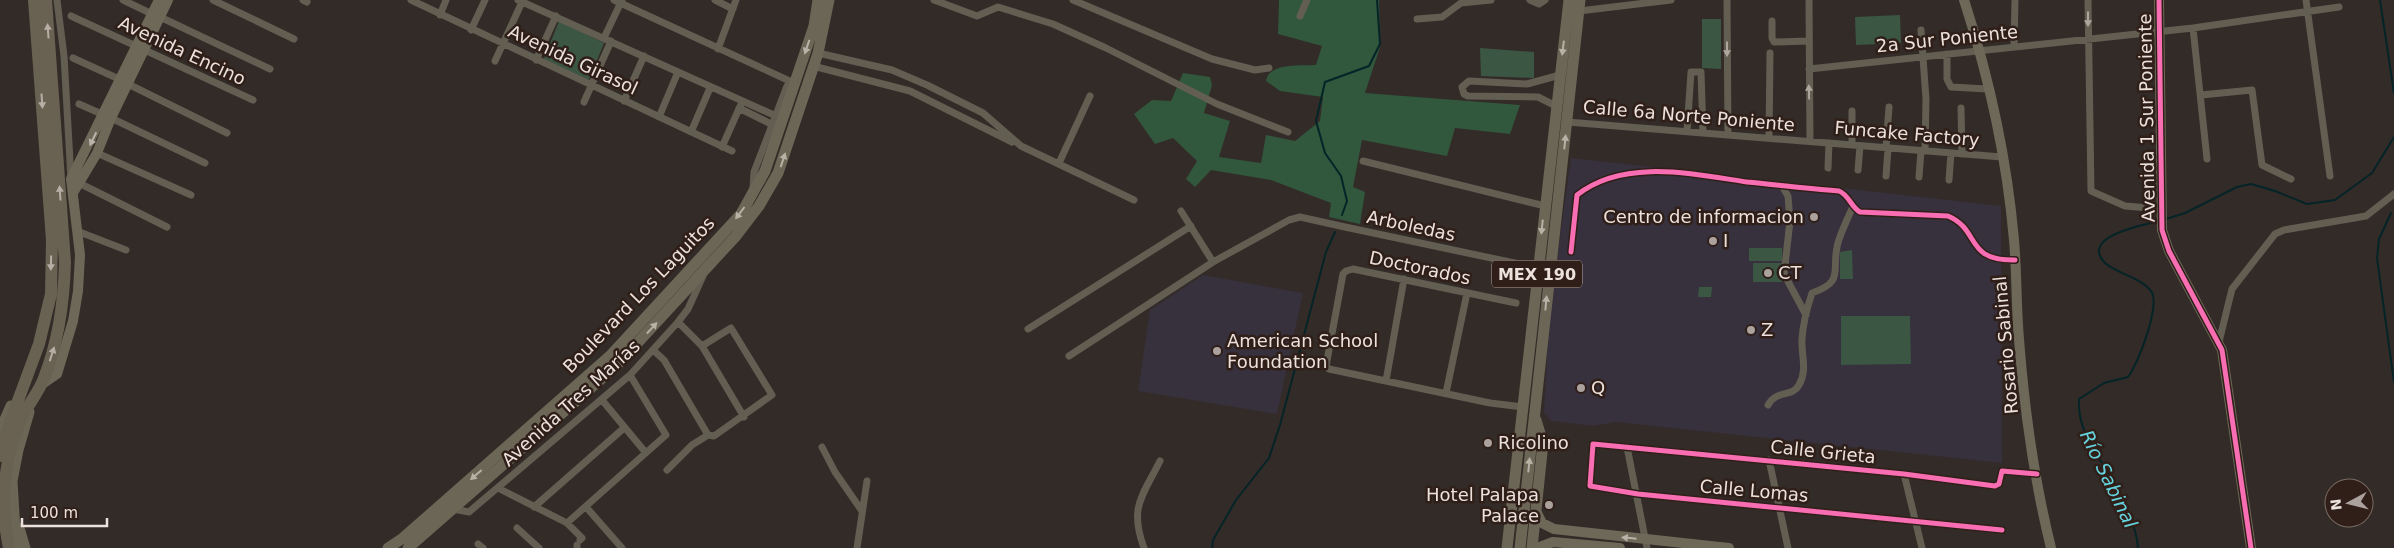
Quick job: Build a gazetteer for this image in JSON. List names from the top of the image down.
{
  "streets": {
    "main road": ["MEX 190", "Boulevard Los Laguitos"],
    "street": [
      "2a Sur Poniente",
      "Avenida Encino",
      "Avenida Girasol",
      "Calle 6a Norte Poniente",
      "Avenida 1 Sur Poniente",
      "Funcake Factory",
      "Arboledas",
      "Doctorados",
      "Rosario Sabinal",
      "Avenida Tres Marías",
      "Calle Grieta",
      "Calle Lomas"
    ]
  },
  "crossings": [
    ["2a Sur Poniente", "Avenida 1 Sur Poniente"],
    ["2a Sur Poniente", "Rosario Sabinal"],
    ["Calle 6a Norte Poniente", "Funcake Factory"],
    ["Calle 6a Norte Poniente", "MEX 190"],
    ["Funcake Factory", "Rosario Sabinal"],
    ["Arboledas", "MEX 190"],
    ["Boulevard Los Laguitos", "Avenida Tres Marías"],
    ["Rosario Sabinal", "Calle Grieta"],
    ["Calle Grieta", "Calle Lomas"]
  ],
  "water": ["Río Sabinal"],
  "places": [
    "Centro de informacion",
    "I",
    "CT",
    "Z",
    "American School Foundation",
    "Q",
    "Ricolino",
    "Hotel Palapa Palace"
  ],
  "scale_bar": "100 m",
  "north": "left"
}
